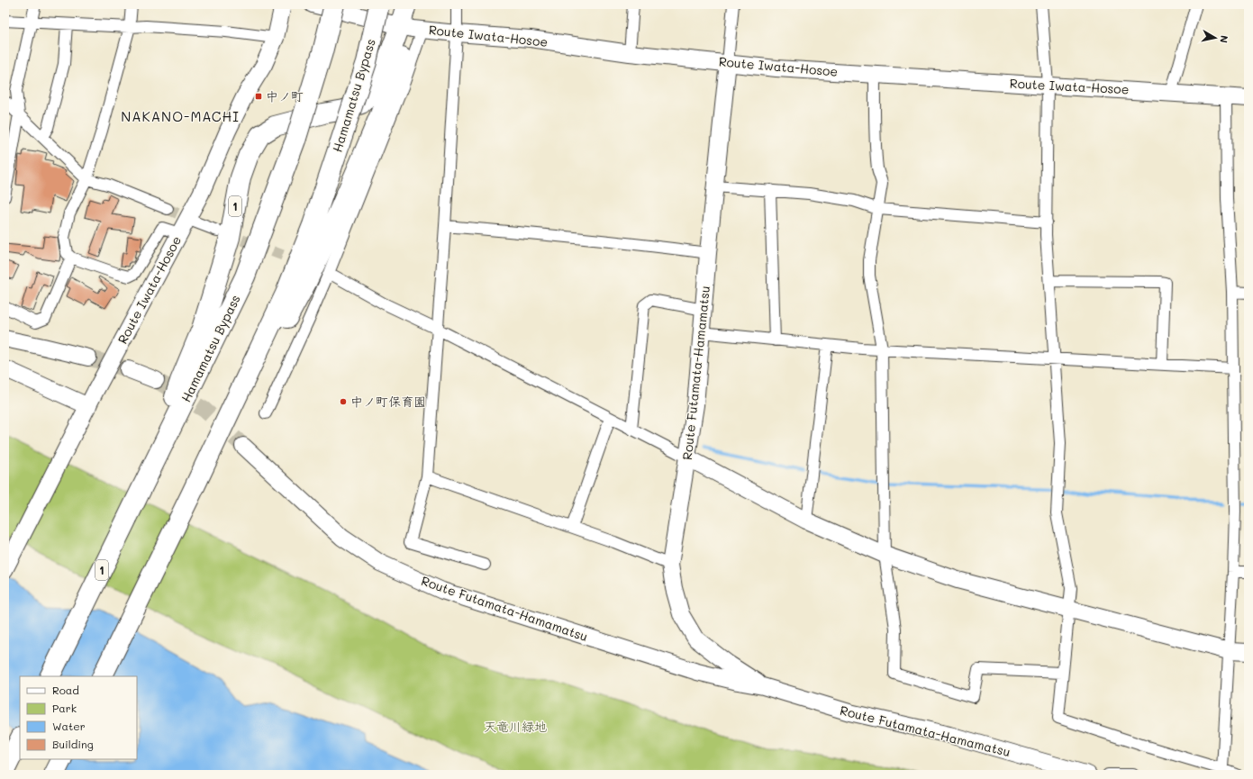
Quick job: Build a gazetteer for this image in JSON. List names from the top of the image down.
{
  "streets": {
    "highway": ["Hamamatsu Bypass", "1"],
    "main road": ["Route Iwata-Hosoe", "Route Futamata-Hamamatsu"]
  },
  "crossings": [
    ["Route Iwata-Hosoe", "1"],
    ["Route Iwata-Hosoe", "Route Futamata-Hamamatsu"],
    ["Hamamatsu Bypass", "1"]
  ],
  "districts": ["NAKANO-MACHI"],
  "parks": ["天竜川緑地"],
  "places": {
    "transit": ["中ノ町"],
    "other": ["中ノ町保育園"]
  },
  "legend": [
    "Road",
    "Park",
    "Water",
    "Building"
  ],
  "north": "right"
}
